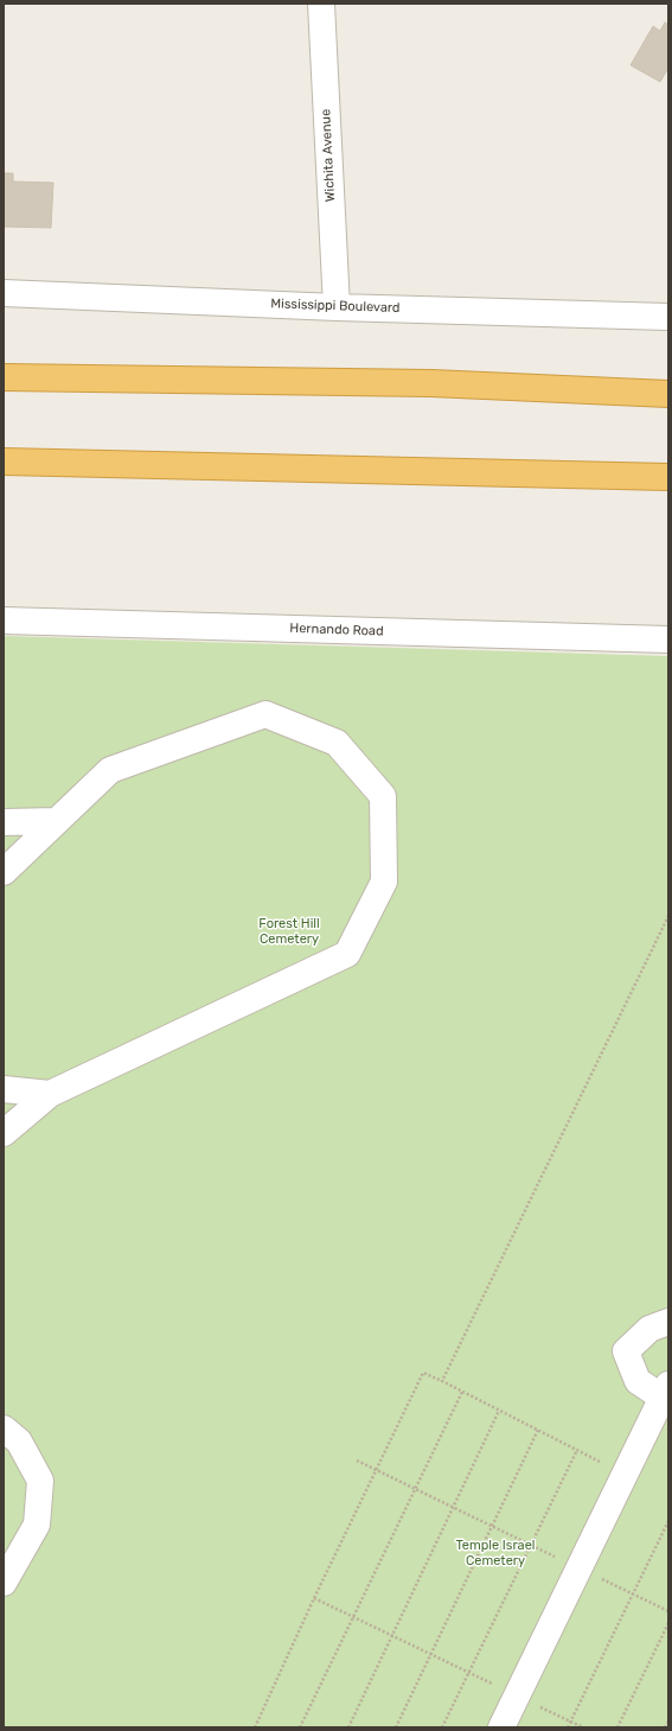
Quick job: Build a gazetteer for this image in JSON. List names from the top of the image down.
{
  "streets": {
    "street": ["Wichita Avenue", "Mississippi Boulevard", "Hernando Road"]
  },
  "crossings": [
    ["Wichita Avenue", "Mississippi Boulevard"]
  ],
  "parks": ["Forest Hill Cemetery", "Temple Israel Cemetery"]
}
